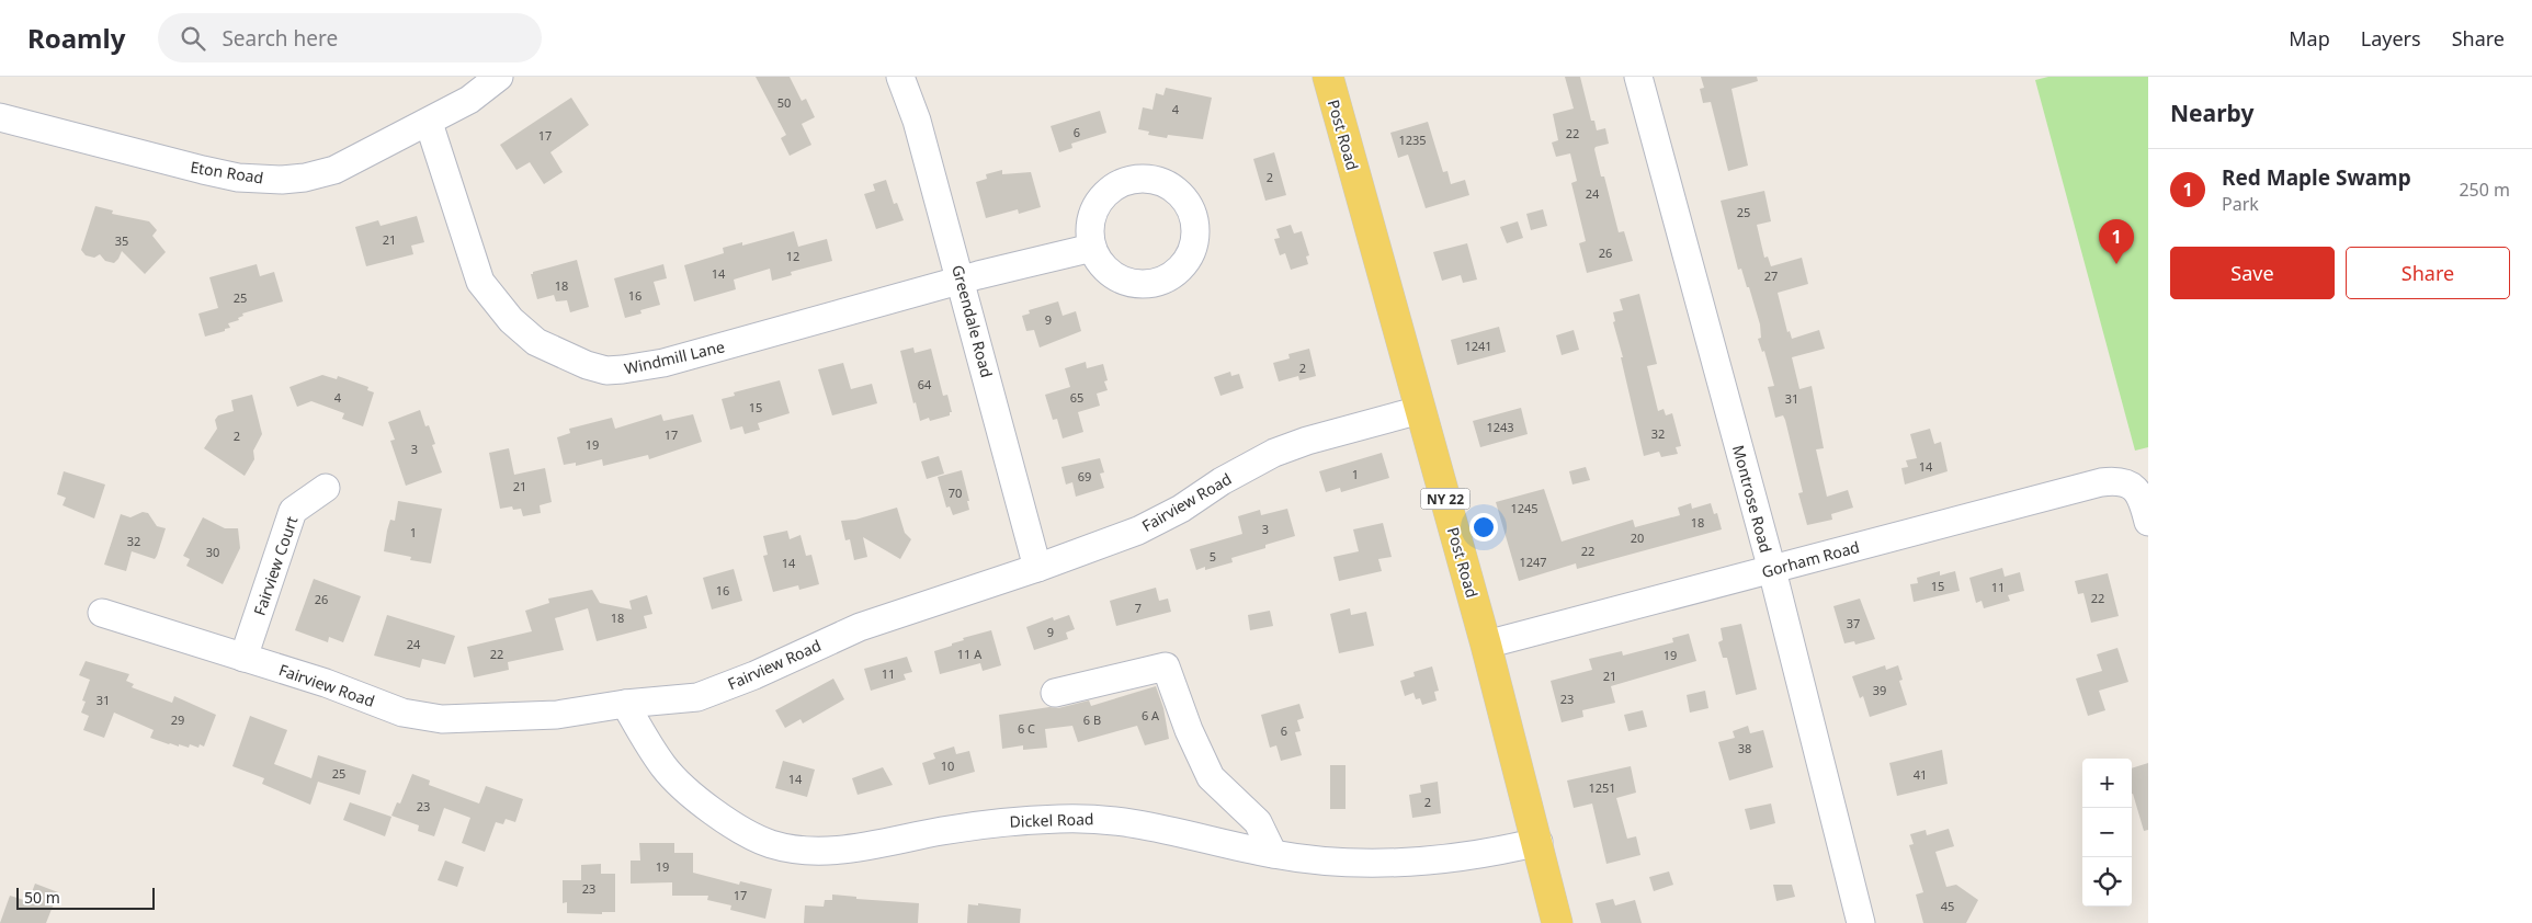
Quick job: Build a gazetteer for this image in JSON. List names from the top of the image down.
{
  "streets": {
    "main road": ["Post Road", "NY 22"],
    "street": [
      "Eton Road",
      "Greendale Road",
      "Windmill Lane",
      "Montrose Road",
      "Fairview Road",
      "Gorham Road",
      "Fairview Court",
      "Dickel Road"
    ]
  },
  "crossings": [
    ["Post Road", "Fairview Road"],
    ["Post Road", "Gorham Road"],
    ["Post Road", "Dickel Road"],
    ["Eton Road", "Windmill Lane"],
    ["Greendale Road", "Windmill Lane"],
    ["Greendale Road", "Fairview Road"],
    ["Montrose Road", "Gorham Road"],
    ["Fairview Road", "Fairview Court"],
    ["Fairview Road", "Dickel Road"]
  ],
  "house_numbers": [
    "50",
    "4",
    "6",
    "22",
    "17",
    "1235",
    "2",
    "24",
    "25",
    "21",
    "35",
    "26",
    "12",
    "14",
    "27",
    "18",
    "16",
    "25",
    "9",
    "1241",
    "2",
    "64",
    "4",
    "65",
    "31",
    "15",
    "1243",
    "32",
    "17",
    "2",
    "19",
    "3",
    "14",
    "1",
    "69",
    "21",
    "70",
    "1245",
    "18",
    "3",
    "1",
    "20",
    "32",
    "22",
    "30",
    "5",
    "1247",
    "14",
    "15",
    "11",
    "16",
    "22",
    "26",
    "7",
    "18",
    "37",
    "9",
    "24",
    "22",
    "11 A",
    "19",
    "11",
    "21",
    "39",
    "23",
    "31",
    "6 A",
    "29",
    "6 B",
    "6 C",
    "6",
    "38",
    "10",
    "25",
    "41",
    "14",
    "1251",
    "2",
    "23",
    "19",
    "23",
    "17",
    "45"
  ],
  "scale_bar": "50 m",
  "page": {
    "header": "Roamly",
    "search": "Search here",
    "nav": ["Map", "Layers", "Share"],
    "heading": "Nearby",
    "list": [
      {
        "mark": "1",
        "name": "Red Maple Swamp",
        "note": "Park",
        "value": "250 m"
      }
    ],
    "pins": "1",
    "buttons": ["Save", "Share"],
    "map_buttons": ["+", "−"],
    "scale": "50 m"
  }
}
